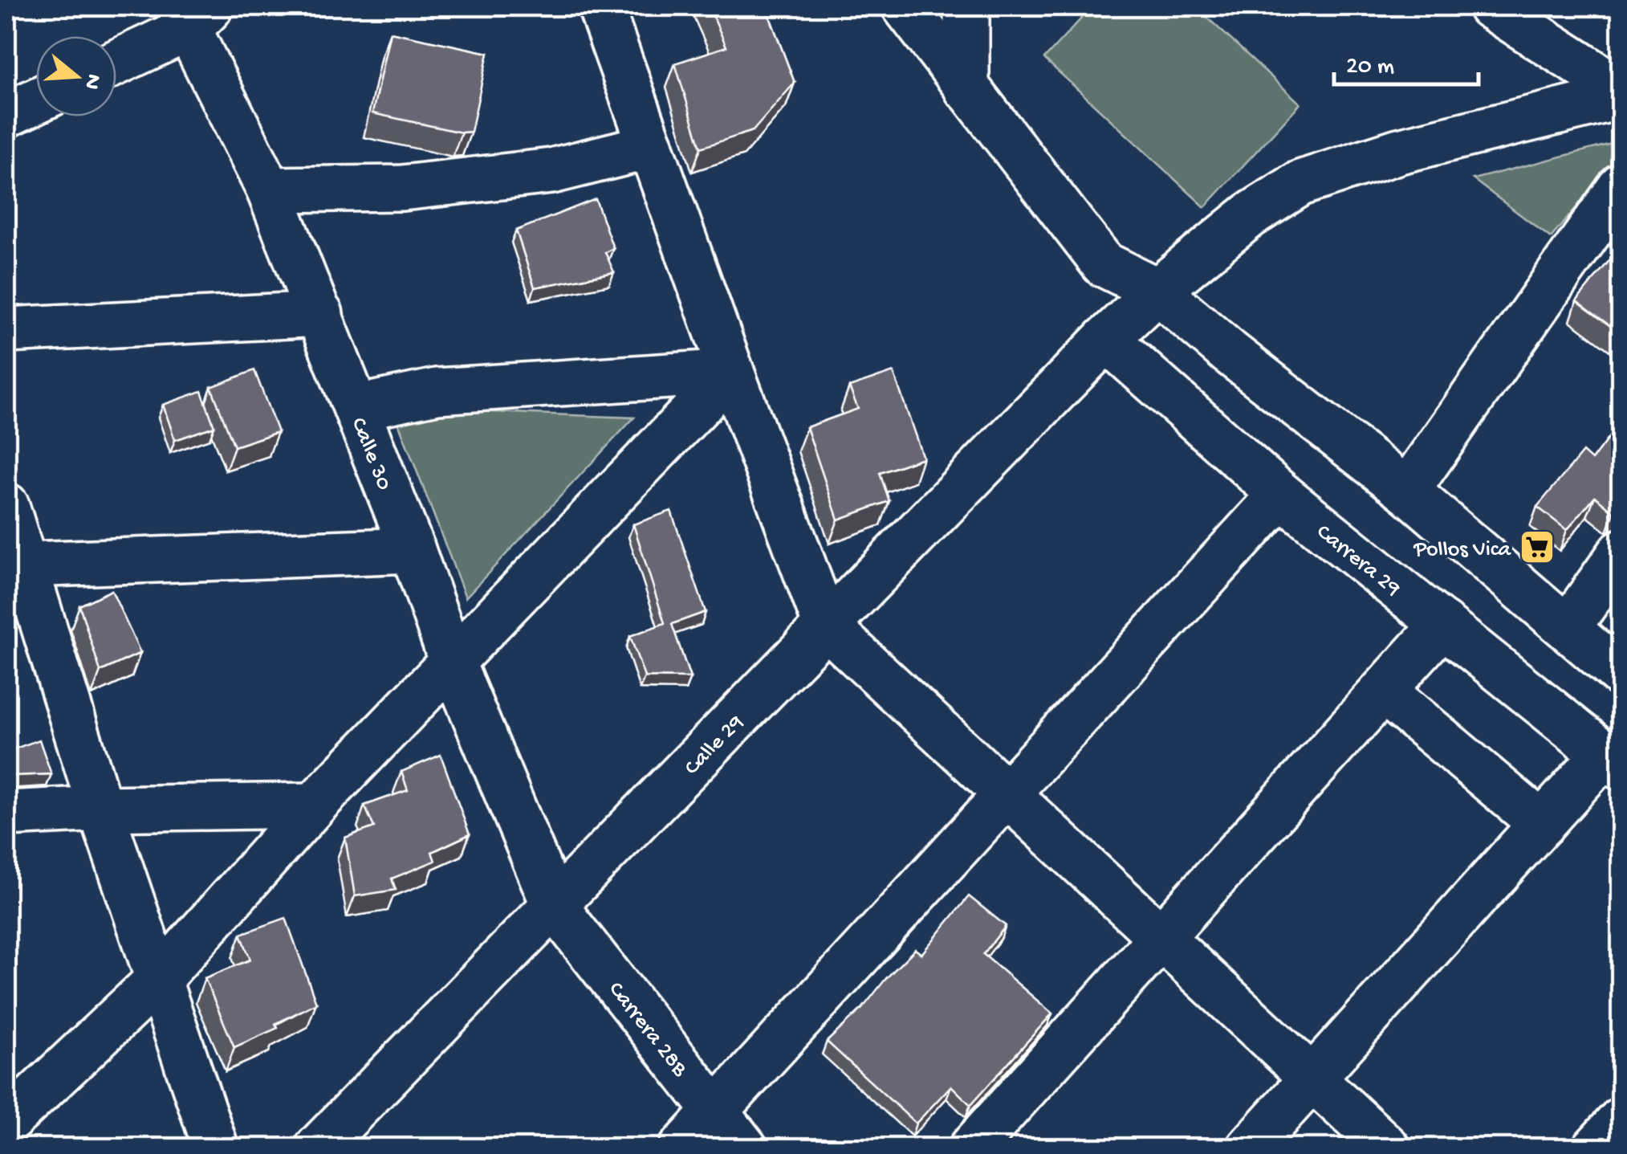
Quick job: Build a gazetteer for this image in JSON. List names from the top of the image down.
{
  "streets": {
    "street": [
      "Calle 30",
      "Carrera 29",
      "Calle 29",
      "Carrera 28B"
    ]
  },
  "crossings": [
    ["Calle 30", "Calle 29"],
    ["Calle 30", "Carrera 28B"],
    ["Carrera 29", "Calle 29"],
    ["Calle 29", "Carrera 28B"]
  ],
  "places": {
    "supermarket": ["Pollos Vica"]
  },
  "scale_bar": "20 m",
  "north": "right"
}
